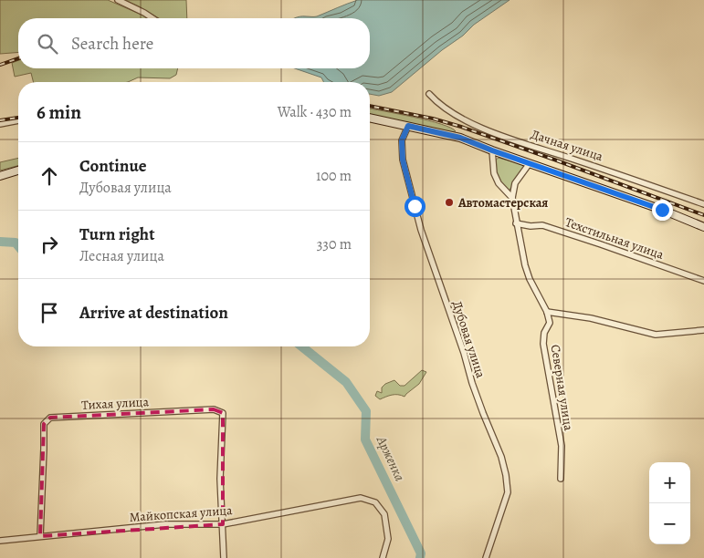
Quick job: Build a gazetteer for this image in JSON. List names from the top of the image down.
{
  "streets": {
    "street": [
      "Дачная улица",
      "Техстильная улица",
      "Дубовая улица",
      "Северная улица",
      "Тихая улица",
      "Майкопская улица"
    ]
  },
  "crossings": [
    ["Тихая улица", "Майкопская улица"]
  ],
  "water": ["Арженка"],
  "places": ["Автомастерская"],
  "page": {
    "search": "Search here",
    "heading": ["6 min", "Walk · 430 m"],
    "list": [
      ["Continue", "Дубовая улица", "100 m"],
      ["Turn right", "Лесная улица", "330 m"],
      "Arrive at destination"
    ],
    "map_buttons": ["+", "−"]
  }
}
